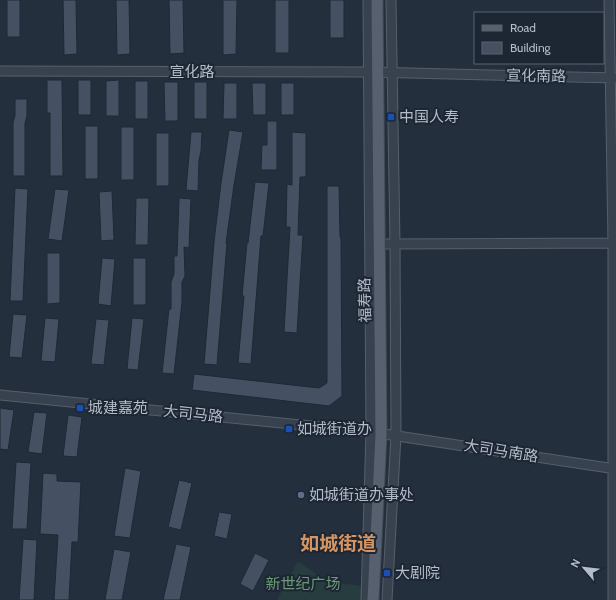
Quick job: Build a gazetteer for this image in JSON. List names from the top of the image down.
{
  "streets": {
    "main road": ["福寿路"],
    "street": [
      "宣化路",
      "宣化南路",
      "大司马路",
      "大司马南路"
    ]
  },
  "crossings": [
    ["宣化路", "宣化南路"],
    ["宣化路", "福寿路"],
    ["宣化南路", "福寿路"],
    ["福寿路", "大司马路"],
    ["福寿路", "大司马南路"],
    ["大司马路", "大司马南路"]
  ],
  "districts": ["如城街道"],
  "parks": ["新世纪广场"],
  "places": {
    "transit": [
      "中国人寿",
      "城建嘉苑",
      "如城街道办",
      "大剧院"
    ],
    "other": ["如城街道办事处"]
  },
  "legend": ["Road", "Building"],
  "north": "top left"
}
